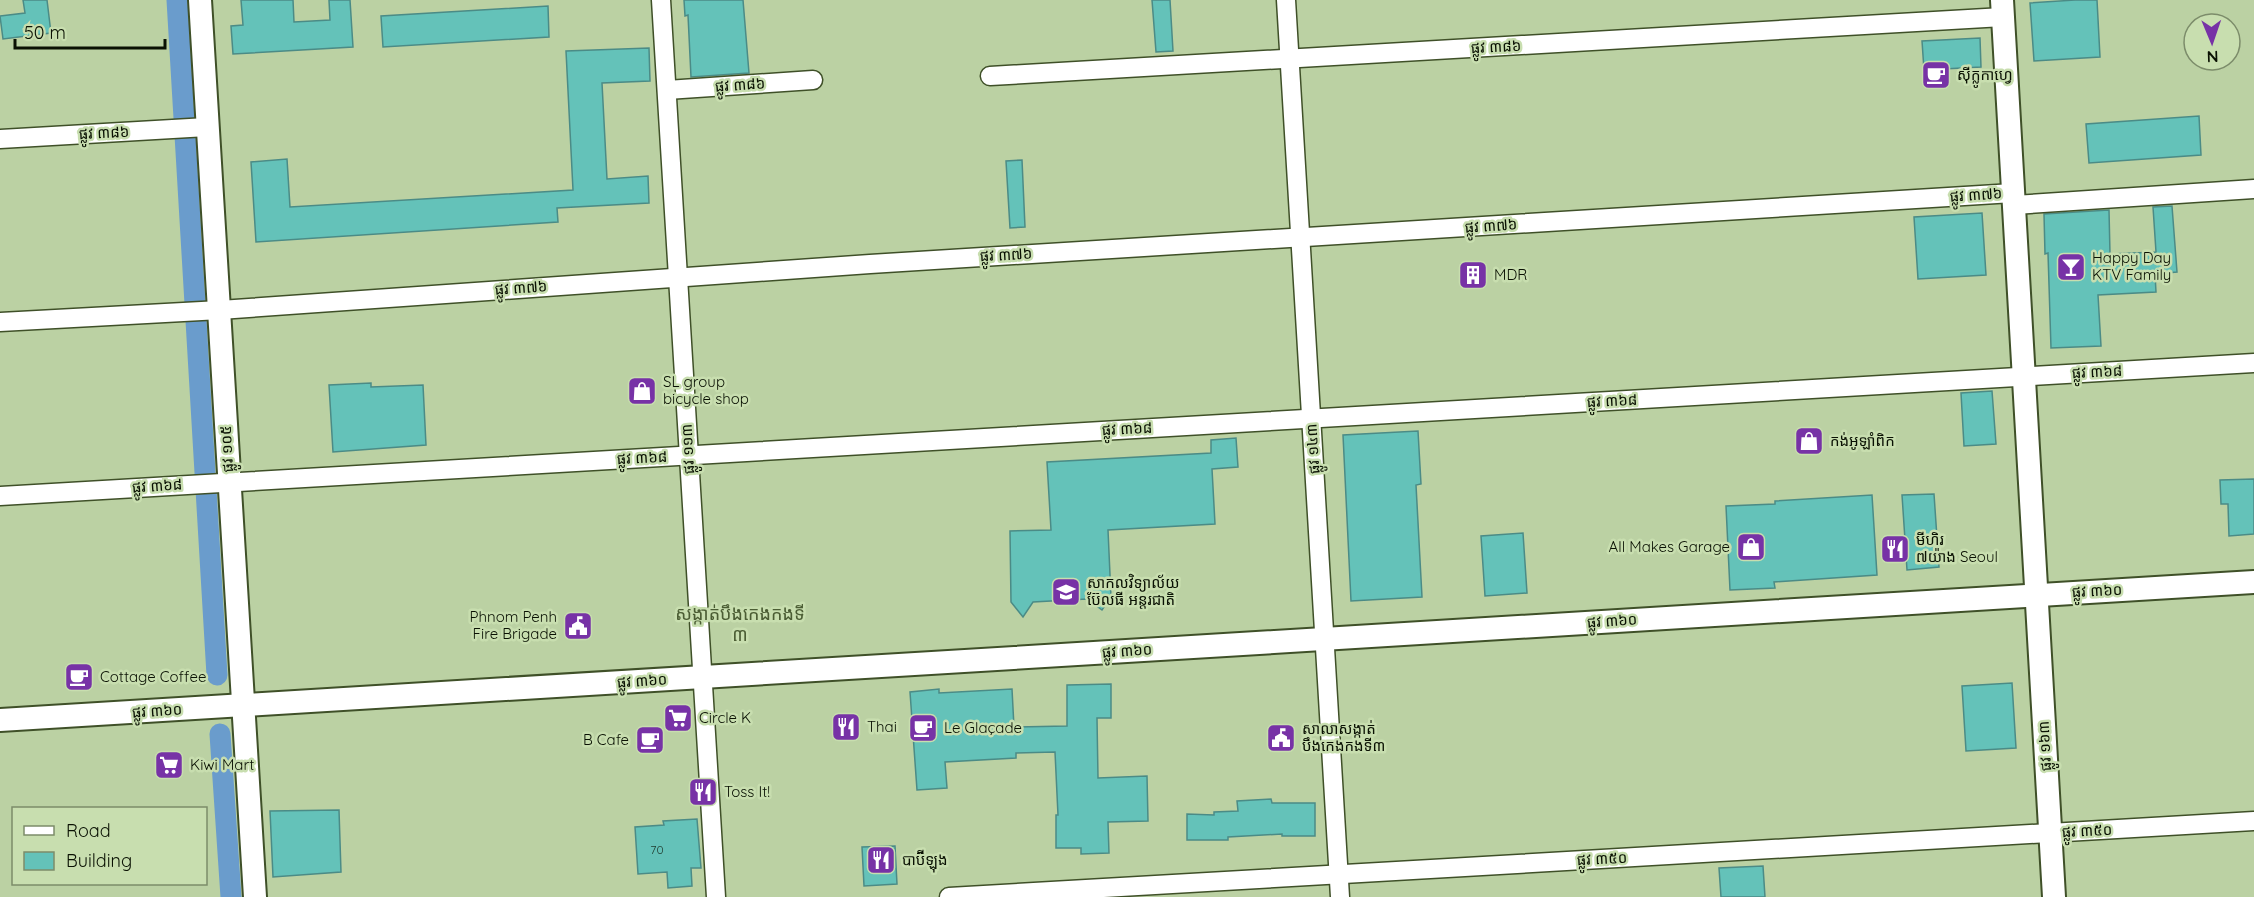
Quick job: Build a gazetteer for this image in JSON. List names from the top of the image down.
{
  "streets": {
    "street": [
      "ផ្លូវ ៣៨៦",
      "ផ្លូវ ៣៧៦",
      "ផ្លូវ ៣៦៨",
      "ផ្លូវ ១០៥",
      "ផ្លូវ ១១៣",
      "ផ្លូវ ១៤៣",
      "ផ្លូវ ៣៦០",
      "ផ្លូវ ១៦៣",
      "ផ្លូវ ៣៥០"
    ]
  },
  "crossings": [
    ["ផ្លូវ ៣៨៦", "ផ្លូវ ១០៥"],
    ["ផ្លូវ ៣៨៦", "ផ្លូវ ១១៣"],
    ["ផ្លូវ ៣៨៦", "ផ្លូវ ១៤៣"],
    ["ផ្លូវ ៣៨៦", "ផ្លូវ ១៦៣"],
    ["ផ្លូវ ៣៧៦", "ផ្លូវ ១០៥"],
    ["ផ្លូវ ៣៧៦", "ផ្លូវ ១១៣"],
    ["ផ្លូវ ៣៧៦", "ផ្លូវ ១៤៣"],
    ["ផ្លូវ ៣៧៦", "ផ្លូវ ១៦៣"],
    ["ផ្លូវ ៣៦៨", "ផ្លូវ ១០៥"],
    ["ផ្លូវ ៣៦៨", "ផ្លូវ ១១៣"],
    ["ផ្លូវ ៣៦៨", "ផ្លូវ ១៤៣"],
    ["ផ្លូវ ៣៦៨", "ផ្លូវ ១៦៣"],
    ["ផ្លូវ ១០៥", "ផ្លូវ ៣៦០"],
    ["ផ្លូវ ១១៣", "ផ្លូវ ៣៦០"],
    ["ផ្លូវ ១៤៣", "ផ្លូវ ៣៦០"],
    ["ផ្លូវ ១៤៣", "ផ្លូវ ៣៥០"],
    ["ផ្លូវ ៣៦០", "ផ្លូវ ១៦៣"],
    ["ផ្លូវ ១៦៣", "ផ្លូវ ៣៥០"]
  ],
  "districts": ["សង្កាត់បឹងកេងកងទី ៣"],
  "places": {
    "cafe": [
      "ស៊ីក្លូកាហ្វេ",
      "Cottage Coffee",
      "Le Glaçade",
      "B Cafe"
    ],
    "bar": ["Happy Day KTV Family"],
    "building": ["MDR"],
    "shop": ["SL group bicycle shop", "កង់អូឡាំពិក", "All Makes Garage"],
    "restaurant": [
      "មីហិរ ៧យ៉ាង Seoul",
      "Thai",
      "Toss It!",
      "បាប៊ីឡុង"
    ],
    "school or university": ["សាកលវិទ្យាល័យ ប៊ែលធី អន្តរជាតិ"],
    "public building": ["Phnom Penh Fire Brigade", "សាលាសង្កាត់ បឹងកេងកងទី៣"],
    "supermarket": ["Circle K", "Kiwi Mart"]
  },
  "house_numbers": ["70"],
  "legend": ["Road", "Building"],
  "scale_bar": "50 m",
  "north": "bottom"
}
